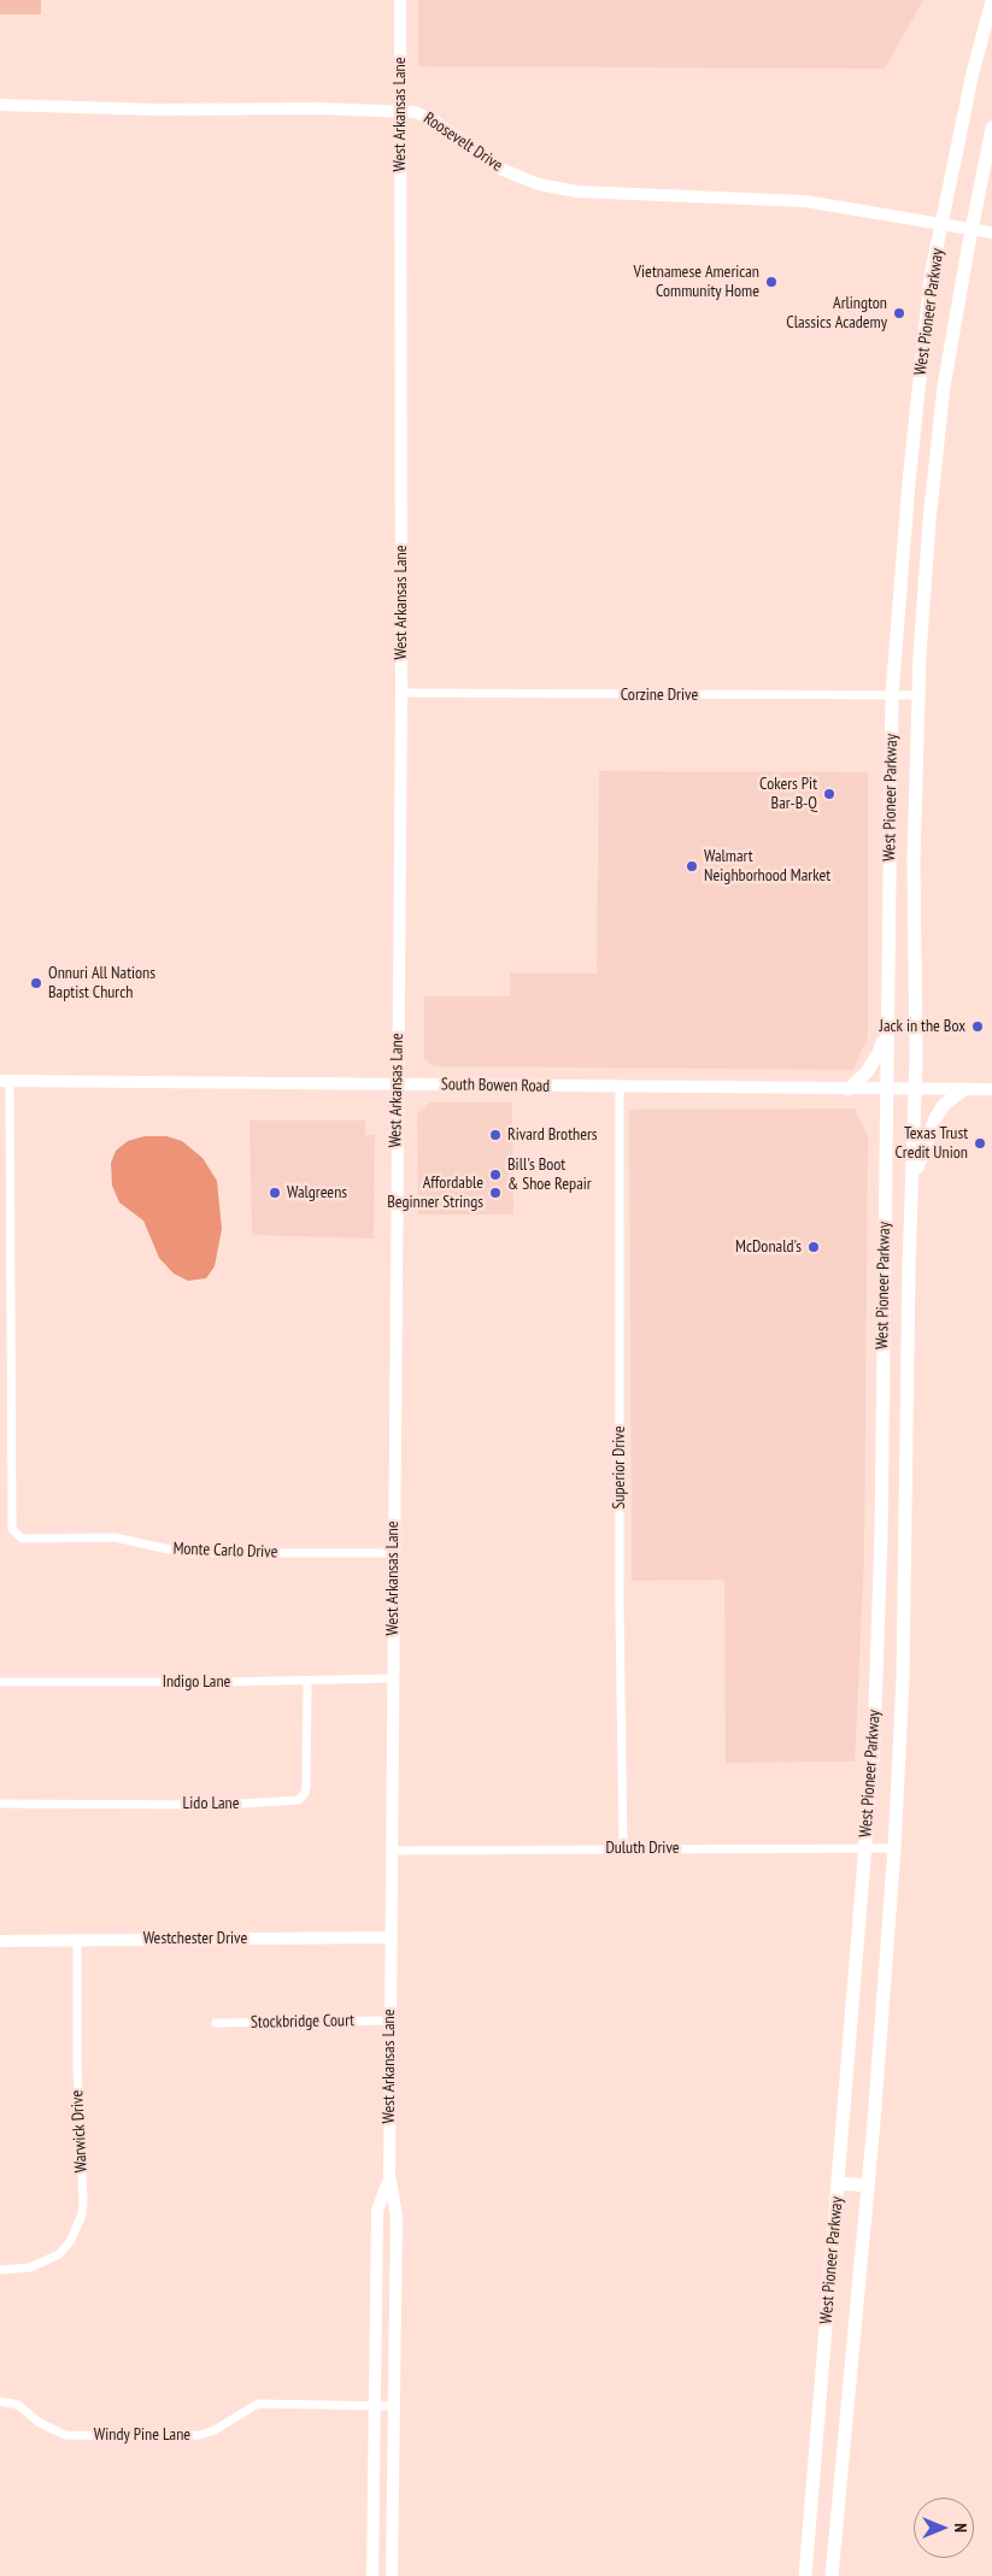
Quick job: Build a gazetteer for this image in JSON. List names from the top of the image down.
{
  "streets": {
    "main road": [
      "West Arkansas Lane",
      "Roosevelt Drive",
      "West Pioneer Parkway",
      "South Bowen Road",
      "Westchester Drive"
    ],
    "street": [
      "Corzine Drive",
      "Superior Drive",
      "Monte Carlo Drive",
      "Indigo Lane",
      "Lido Lane",
      "Duluth Drive",
      "Stockbridge Court",
      "Warwick Drive",
      "Windy Pine Lane"
    ]
  },
  "crossings": [
    ["West Arkansas Lane", "Roosevelt Drive"],
    ["West Arkansas Lane", "Corzine Drive"],
    ["West Arkansas Lane", "South Bowen Road"],
    ["West Arkansas Lane", "Monte Carlo Drive"],
    ["West Arkansas Lane", "Indigo Lane"],
    ["West Arkansas Lane", "Duluth Drive"],
    ["West Arkansas Lane", "Westchester Drive"],
    ["West Arkansas Lane", "Stockbridge Court"],
    ["West Arkansas Lane", "Windy Pine Lane"],
    ["Roosevelt Drive", "West Pioneer Parkway"],
    ["West Pioneer Parkway", "Corzine Drive"],
    ["West Pioneer Parkway", "South Bowen Road"],
    ["West Pioneer Parkway", "Duluth Drive"],
    ["South Bowen Road", "Superior Drive"],
    ["South Bowen Road", "Monte Carlo Drive"],
    ["Superior Drive", "Duluth Drive"],
    ["Indigo Lane", "Lido Lane"],
    ["Westchester Drive", "Warwick Drive"]
  ],
  "places": [
    "Vietnamese American Community Home",
    "Arlington Classics Academy",
    "Cokers Pit Bar-B-Q",
    "Walmart Neighborhood Market",
    "Onnuri All Nations Baptist Church",
    "Jack in the Box",
    "Rivard Brothers",
    "Texas Trust Credit Union",
    "Bill's Boot & Shoe Repair",
    "Walgreens",
    "Affordable Beginner Strings",
    "McDonald's"
  ],
  "north": "right"
}
